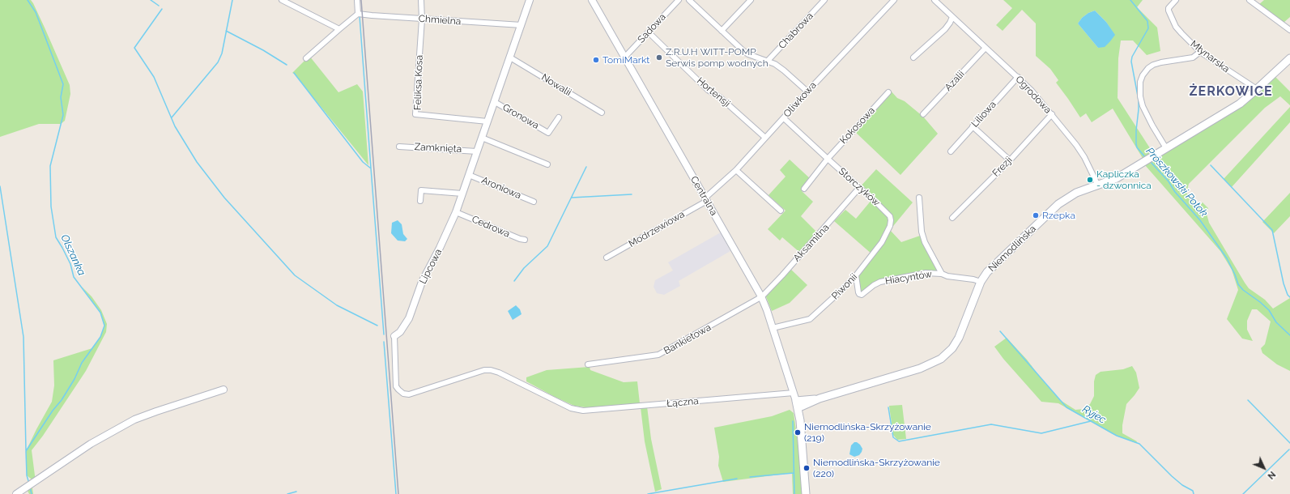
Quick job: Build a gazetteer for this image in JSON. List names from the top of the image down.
{
  "streets": {
    "main road": ["Niemodlińska"],
    "street": [
      "Chmielna",
      "Sadowa",
      "Chabrowa",
      "Młynarska",
      "Azalii",
      "Feliksa Kosa",
      "Nowalii",
      "Hortensji",
      "Ogrodowa",
      "Oliwkowa",
      "Liliowa",
      "Gronowa",
      "Kokosowa",
      "Zamknięta",
      "Frezji",
      "Storczyków",
      "Aroniowa",
      "Centralna",
      "Cedrowa",
      "Modrzewiowa",
      "Aksamitna",
      "Lipcowa",
      "Hiacyntów",
      "Piwonii",
      "Bankietowa",
      "Łączna"
    ]
  },
  "crossings": [
    ["Chmielna", "Feliksa Kosa"],
    ["Chmielna", "Lipcowa"],
    ["Sadowa", "Hortensji"],
    ["Sadowa", "Centralna"],
    ["Młynarska", "Niemodlińska"],
    ["Azalii", "Ogrodowa"],
    ["Feliksa Kosa", "Lipcowa"],
    ["Nowalii", "Lipcowa"],
    ["Hortensji", "Oliwkowa"],
    ["Ogrodowa", "Liliowa"],
    ["Ogrodowa", "Frezji"],
    ["Ogrodowa", "Niemodlińska"],
    ["Oliwkowa", "Storczyków"],
    ["Oliwkowa", "Centralna"],
    ["Oliwkowa", "Modrzewiowa"],
    ["Gronowa", "Lipcowa"],
    ["Kokosowa", "Storczyków"],
    ["Zamknięta", "Lipcowa"],
    ["Storczyków", "Aksamitna"],
    ["Storczyków", "Piwonii"],
    ["Aroniowa", "Lipcowa"],
    ["Centralna", "Modrzewiowa"],
    ["Centralna", "Aksamitna"],
    ["Centralna", "Niemodlińska"],
    ["Centralna", "Piwonii"],
    ["Centralna", "Bankietowa"],
    ["Centralna", "Łączna"],
    ["Cedrowa", "Lipcowa"],
    ["Aksamitna", "Bankietowa"],
    ["Lipcowa", "Łączna"],
    ["Hiacyntów", "Piwonii"]
  ],
  "districts": ["ŻERKOWICE"],
  "water": ["Prószkowski Potok", "Olszanka", "Ryjec"],
  "places": [
    "Z.R.U.H WITT-POMP Serwis pomp wodnych",
    "TomiMarkt",
    "Kapliczka - dzwonnica",
    "Rzepka",
    "Niemodlińska-Skrzyżowanie (219)",
    "Niemodlińska-Skrzyżowanie (220)"
  ],
  "north": "bottom right"
}
